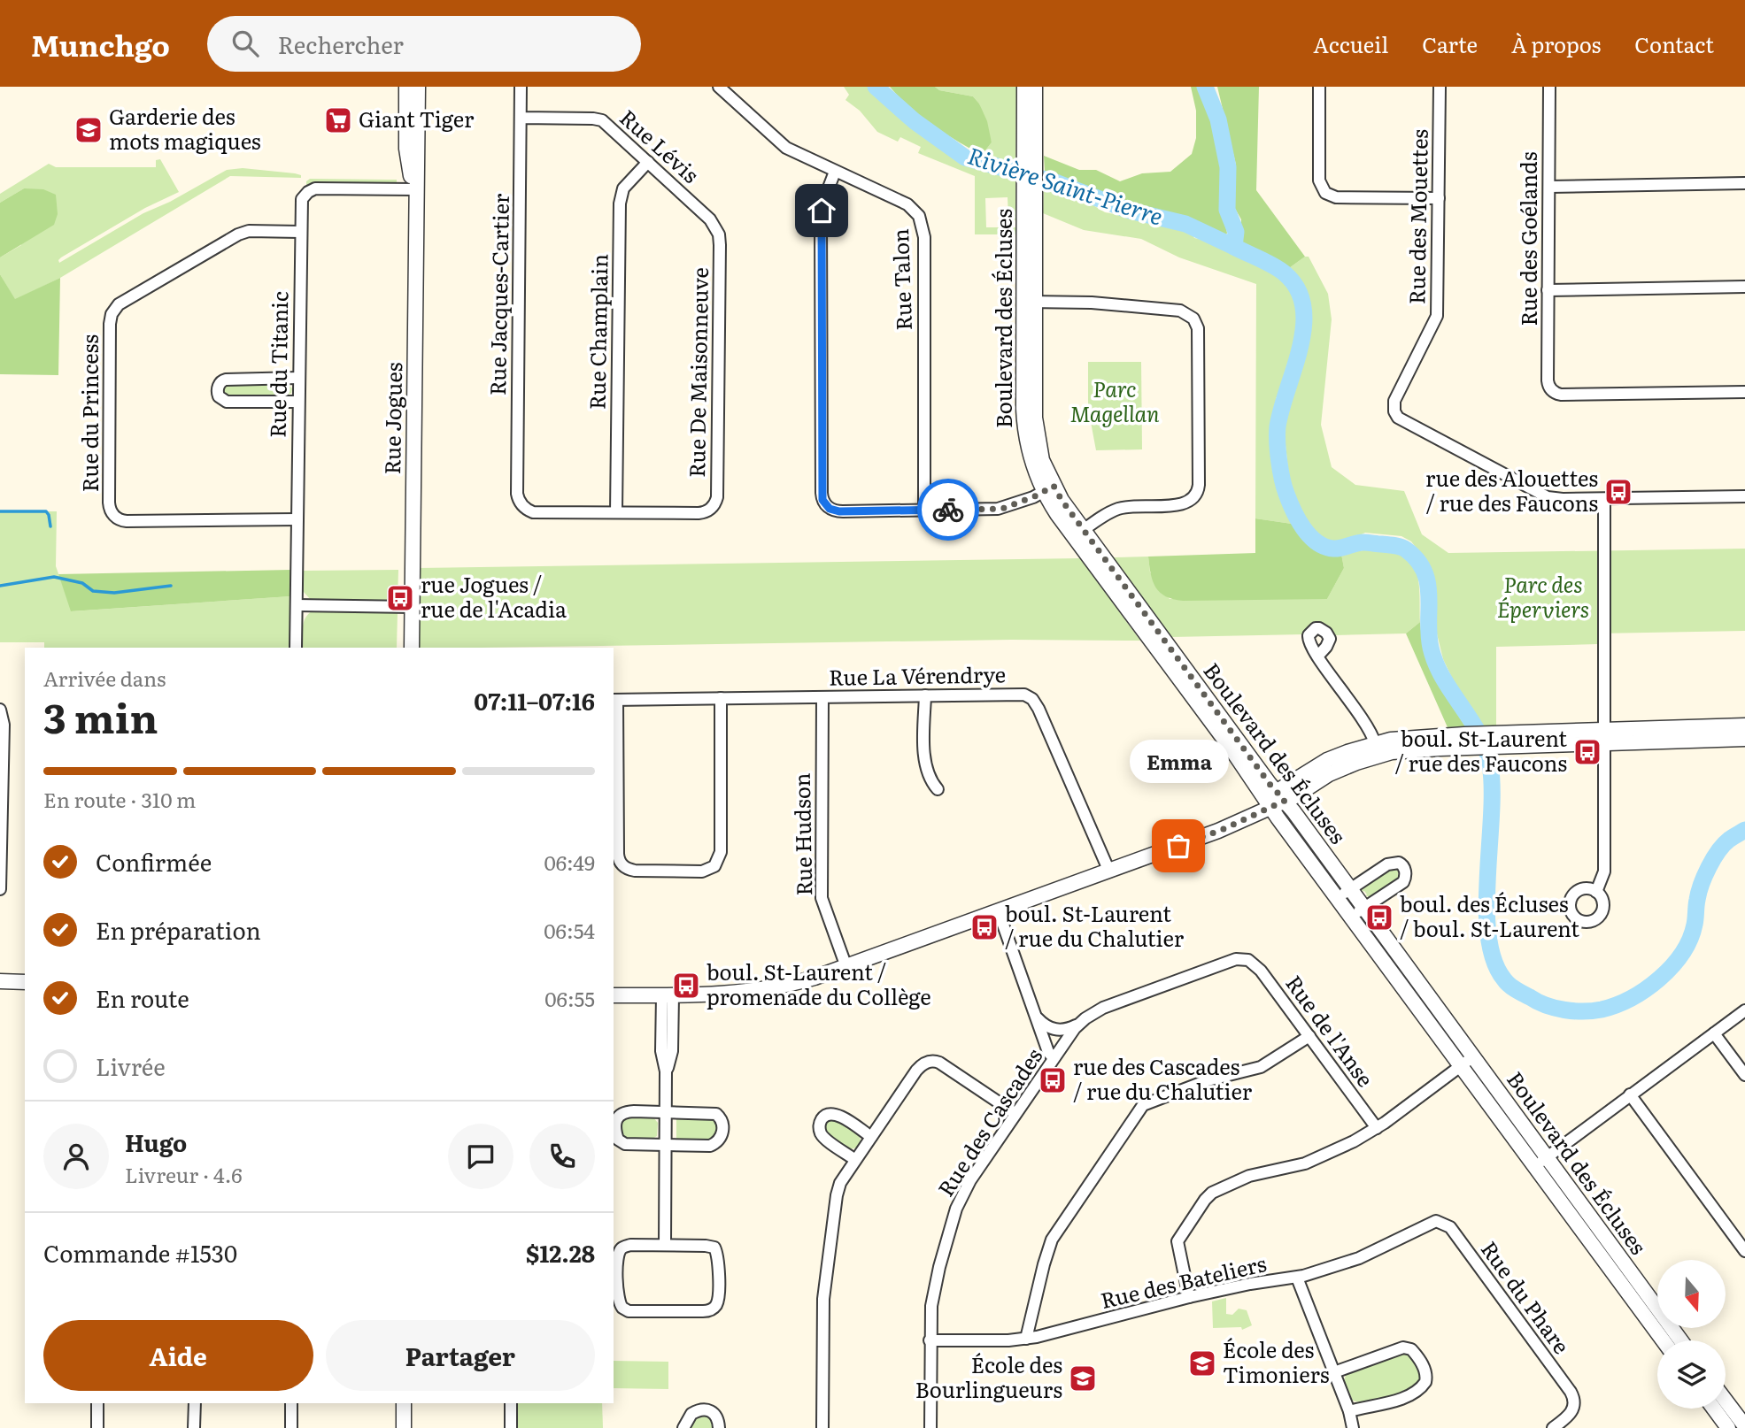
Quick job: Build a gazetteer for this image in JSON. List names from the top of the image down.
{
  "streets": {
    "street": [
      "Rue Lévis",
      "Rue des Mouettes",
      "Rue des Goélands",
      "Rue Talon",
      "Rue Jacques-Cartier",
      "Boulevard des Écluses",
      "Rue Champlain",
      "Rue du Titanic",
      "Rue De Maisonneuve",
      "Rue du Princess",
      "Rue Jogues",
      "Rue La Vérendrye",
      "Rue Hudson",
      "Rue de l'Anse",
      "Rue des Cascades",
      "Rue des Bateliers",
      "Rue du Phare"
    ]
  },
  "crossings": [
    ["Rue Lévis", "Rue Jacques-Cartier"],
    ["Rue Lévis", "Rue Champlain"],
    ["Rue Lévis", "Rue De Maisonneuve"],
    ["Rue Jacques-Cartier", "Rue Champlain"],
    ["Rue Jacques-Cartier", "Rue De Maisonneuve"],
    ["Rue Champlain", "Rue De Maisonneuve"],
    ["Rue du Titanic", "Rue du Princess"],
    ["Rue du Titanic", "Rue Jogues"],
    ["Rue La Vérendrye", "Rue Hudson"],
    ["Rue de l'Anse", "Rue des Cascades"],
    ["Rue des Cascades", "Rue des Bateliers"],
    ["Rue des Bateliers", "Rue du Phare"]
  ],
  "water": ["Rivière Saint-Pierre"],
  "parks": ["Parc Magellan", "Parc des Éperviers"],
  "places": {
    "supermarket": ["Giant Tiger"],
    "school or university": ["Garderie des mots magiques", "École des Timoniers", "École des Bourlingueurs"],
    "bus stop": [
      "rue des Alouettes / rue des Faucons",
      "rue Jogues / rue de l'Acadia",
      "boul. St-Laurent / rue des Faucons",
      "boul. des Écluses / boul. St-Laurent",
      "boul. St-Laurent / rue du Chalutier",
      "boul. St-Laurent / promenade du Collège",
      "rue des Cascades / rue du Chalutier"
    ],
    "other": ["Emma"]
  },
  "north": "bottom",
  "page": {
    "header": "Munchgo",
    "search": "Rechercher",
    "nav": [
      "Accueil",
      "Carte",
      "À propos",
      "Contact"
    ],
    "heading": ["3 min", "Arrivée dans", "07:11–07:16"],
    "panel": [
      "Hugo",
      "Livreur · 4.6",
      "Commande #1530",
      "$12.28"
    ],
    "bubble": "Emma",
    "bar": "En route · 310 m",
    "list": [
      ["Confirmée", "06:49"],
      ["En préparation", "06:54"],
      ["En route", "06:55"],
      "Livrée"
    ],
    "buttons": ["Aide", "Partager"]
  }
}
